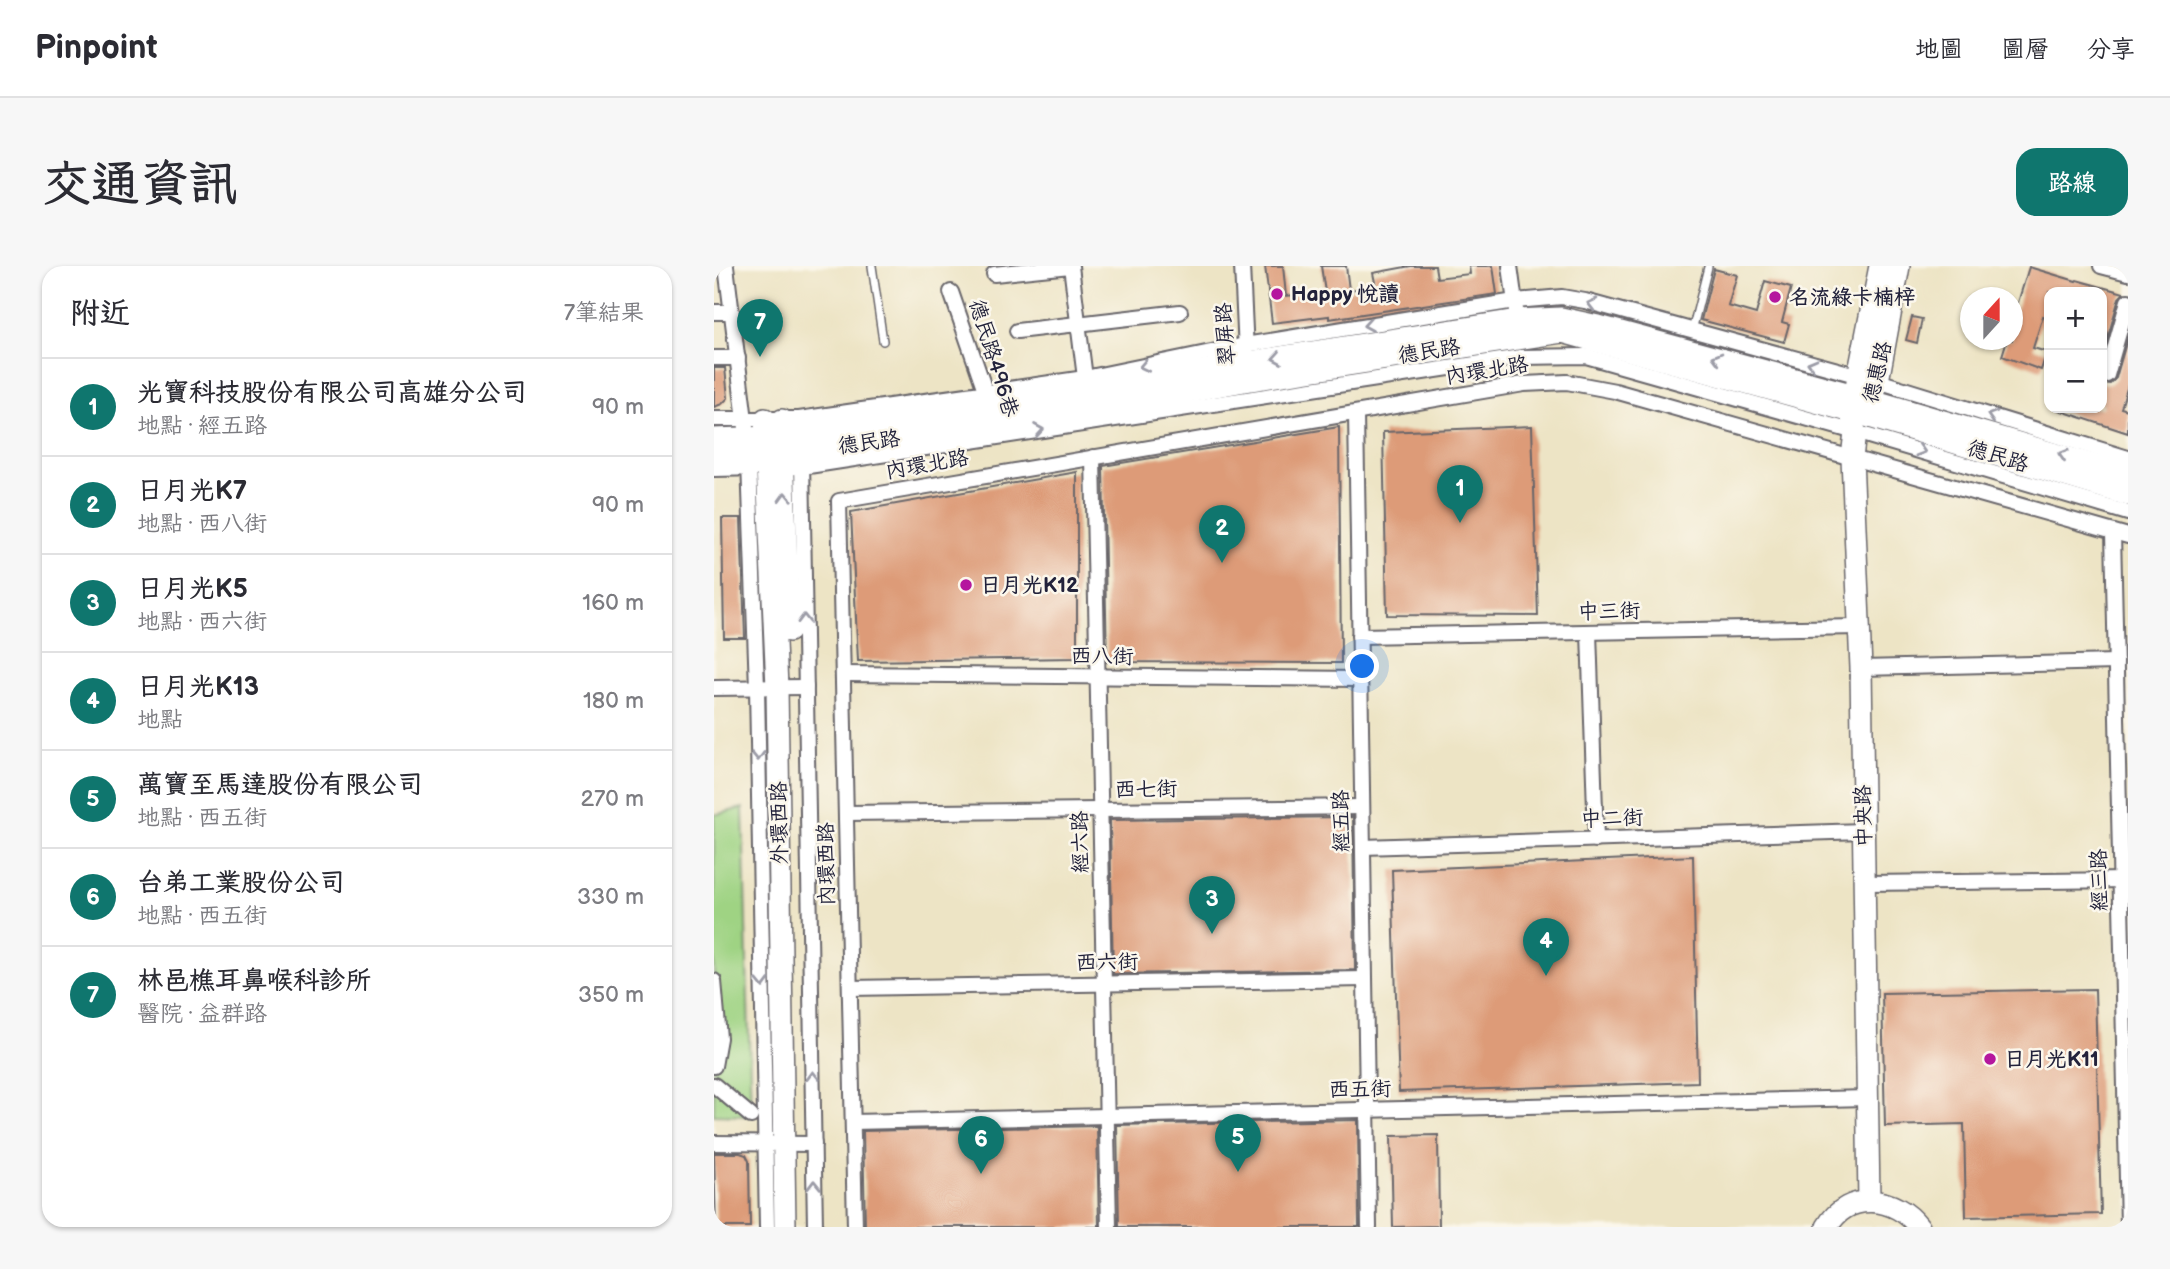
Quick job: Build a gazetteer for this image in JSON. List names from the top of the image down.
{
  "streets": {
    "street": [
      "翠屏路",
      "德民路",
      "德民路496巷",
      "內環北路",
      "德惠路",
      "中三街",
      "西八街",
      "西七街",
      "中央路",
      "中二街",
      "經五路",
      "外環西路",
      "經六路",
      "內環西路",
      "經三路",
      "西六街",
      "西五街"
    ]
  },
  "crossings": [
    ["翠屏路", "德民路"],
    ["德民路", "德民路496巷"],
    ["德民路", "德惠路"],
    ["德民路", "中央路"],
    ["德民路", "外環西路"],
    ["內環北路", "中央路"],
    ["內環北路", "經五路"],
    ["內環北路", "經六路"],
    ["內環北路", "內環西路"],
    ["內環北路", "經三路"],
    ["德惠路", "中央路"],
    ["中三街", "中央路"],
    ["中三街", "經五路"],
    ["西八街", "經五路"],
    ["西八街", "經六路"],
    ["西八街", "內環西路"],
    ["西七街", "經五路"],
    ["西七街", "經六路"],
    ["西七街", "內環西路"],
    ["中央路", "中二街"],
    ["中央路", "西五街"],
    ["中二街", "經五路"],
    ["經五路", "西六街"],
    ["經五路", "西五街"],
    ["經六路", "西六街"],
    ["經六路", "西五街"],
    ["內環西路", "西六街"],
    ["內環西路", "西五街"]
  ],
  "places": [
    "Happy 悅讀",
    "名流綠卡楠梓",
    "日月光K12",
    "日月光K11"
  ],
  "north": "top",
  "page": {
    "header": "Pinpoint",
    "nav": ["地圖", "圖層", "分享"],
    "buttons": "路線",
    "title": "交通資訊",
    "heading": ["附近", "7筆結果"],
    "map_buttons": ["+", "−"],
    "pins": [
      "7",
      "1",
      "2",
      "3",
      "4",
      "5",
      "6"
    ],
    "list": [
      {
        "mark": "1",
        "name": "光寶科技股份有限公司高雄分公司",
        "note": "地點 · 經五路",
        "value": "90 m"
      },
      {
        "mark": "2",
        "name": "日月光K7",
        "note": "地點 · 西八街",
        "value": "90 m"
      },
      {
        "mark": "3",
        "name": "日月光K5",
        "note": "地點 · 西六街",
        "value": "160 m"
      },
      {
        "mark": "4",
        "name": "日月光K13",
        "note": "地點",
        "value": "180 m"
      },
      {
        "mark": "5",
        "name": "萬寶至馬達股份有限公司",
        "note": "地點 · 西五街",
        "value": "270 m"
      },
      {
        "mark": "6",
        "name": "台弟工業股份公司",
        "note": "地點 · 西五街",
        "value": "330 m"
      },
      {
        "mark": "7",
        "name": "林邑樵耳鼻喉科診所",
        "note": "醫院 · 益群路",
        "value": "350 m"
      }
    ]
  }
}
